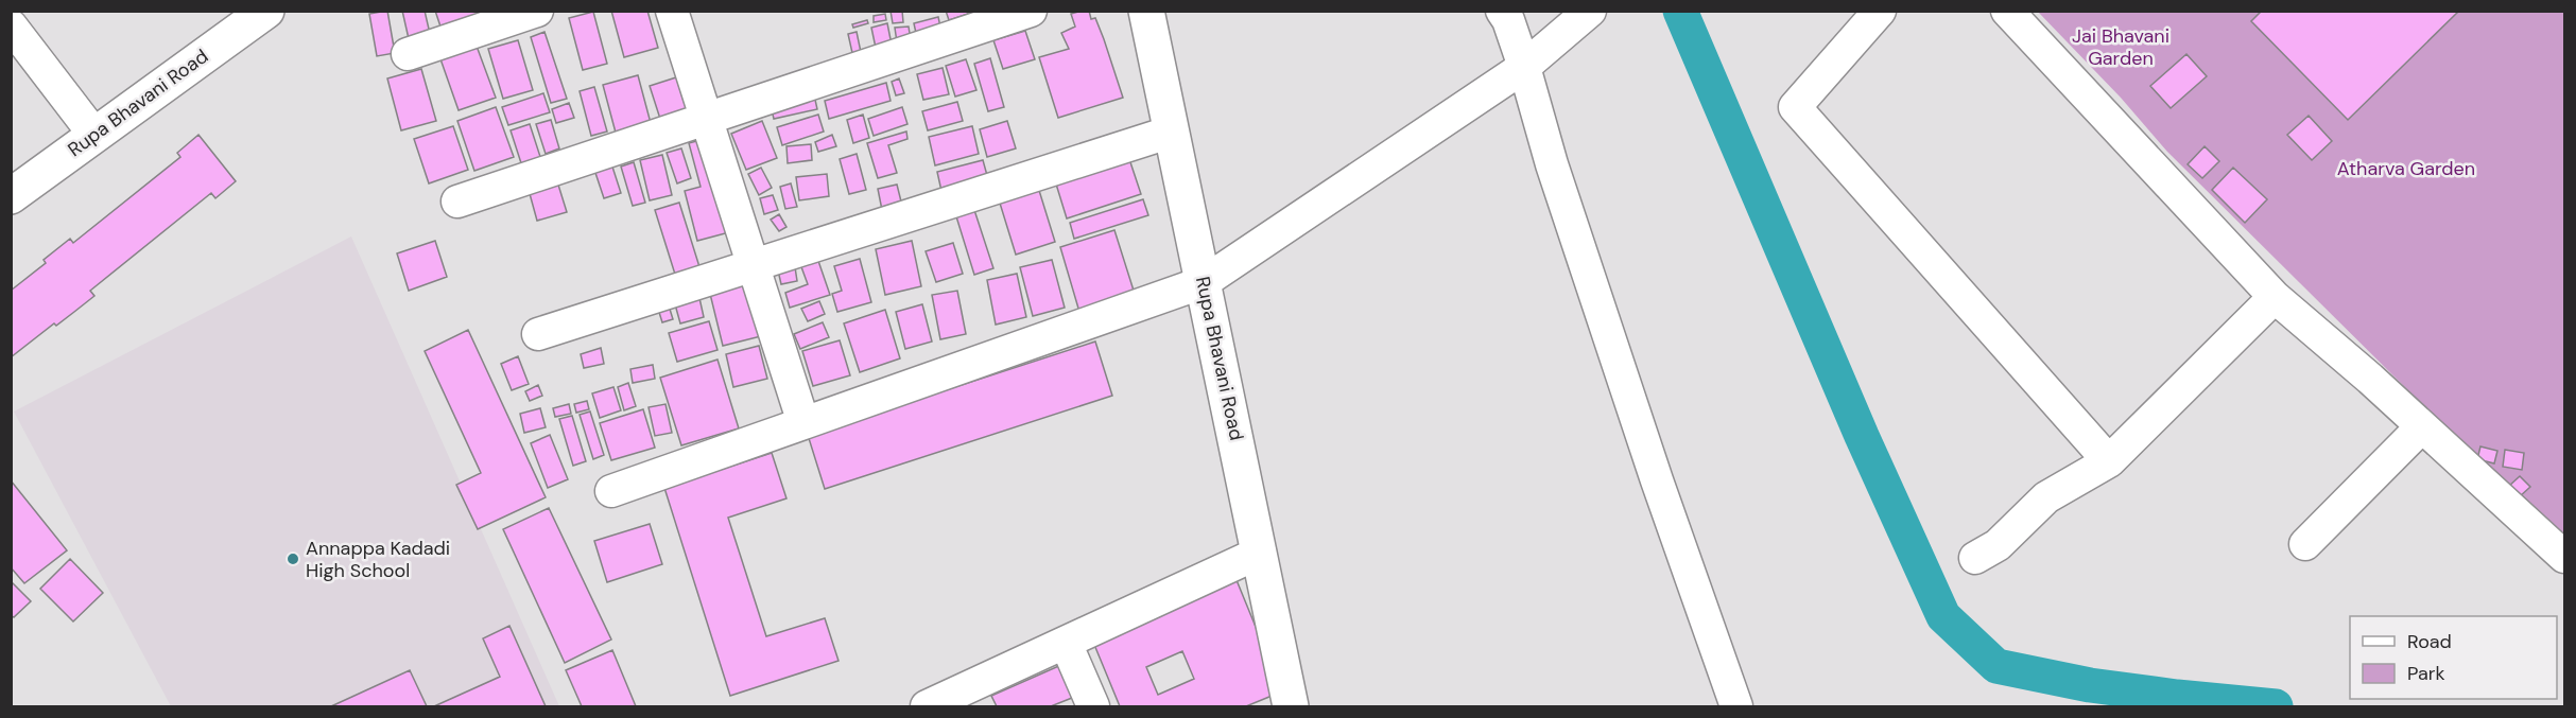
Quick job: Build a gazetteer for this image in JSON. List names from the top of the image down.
{
  "streets": {
    "street": ["Rupa Bhavani Road"]
  },
  "parks": ["Jai Bhavani Garden", "Atharva Garden"],
  "places": ["Annappa Kadadi High School"],
  "legend": ["Road", "Park"]
}
